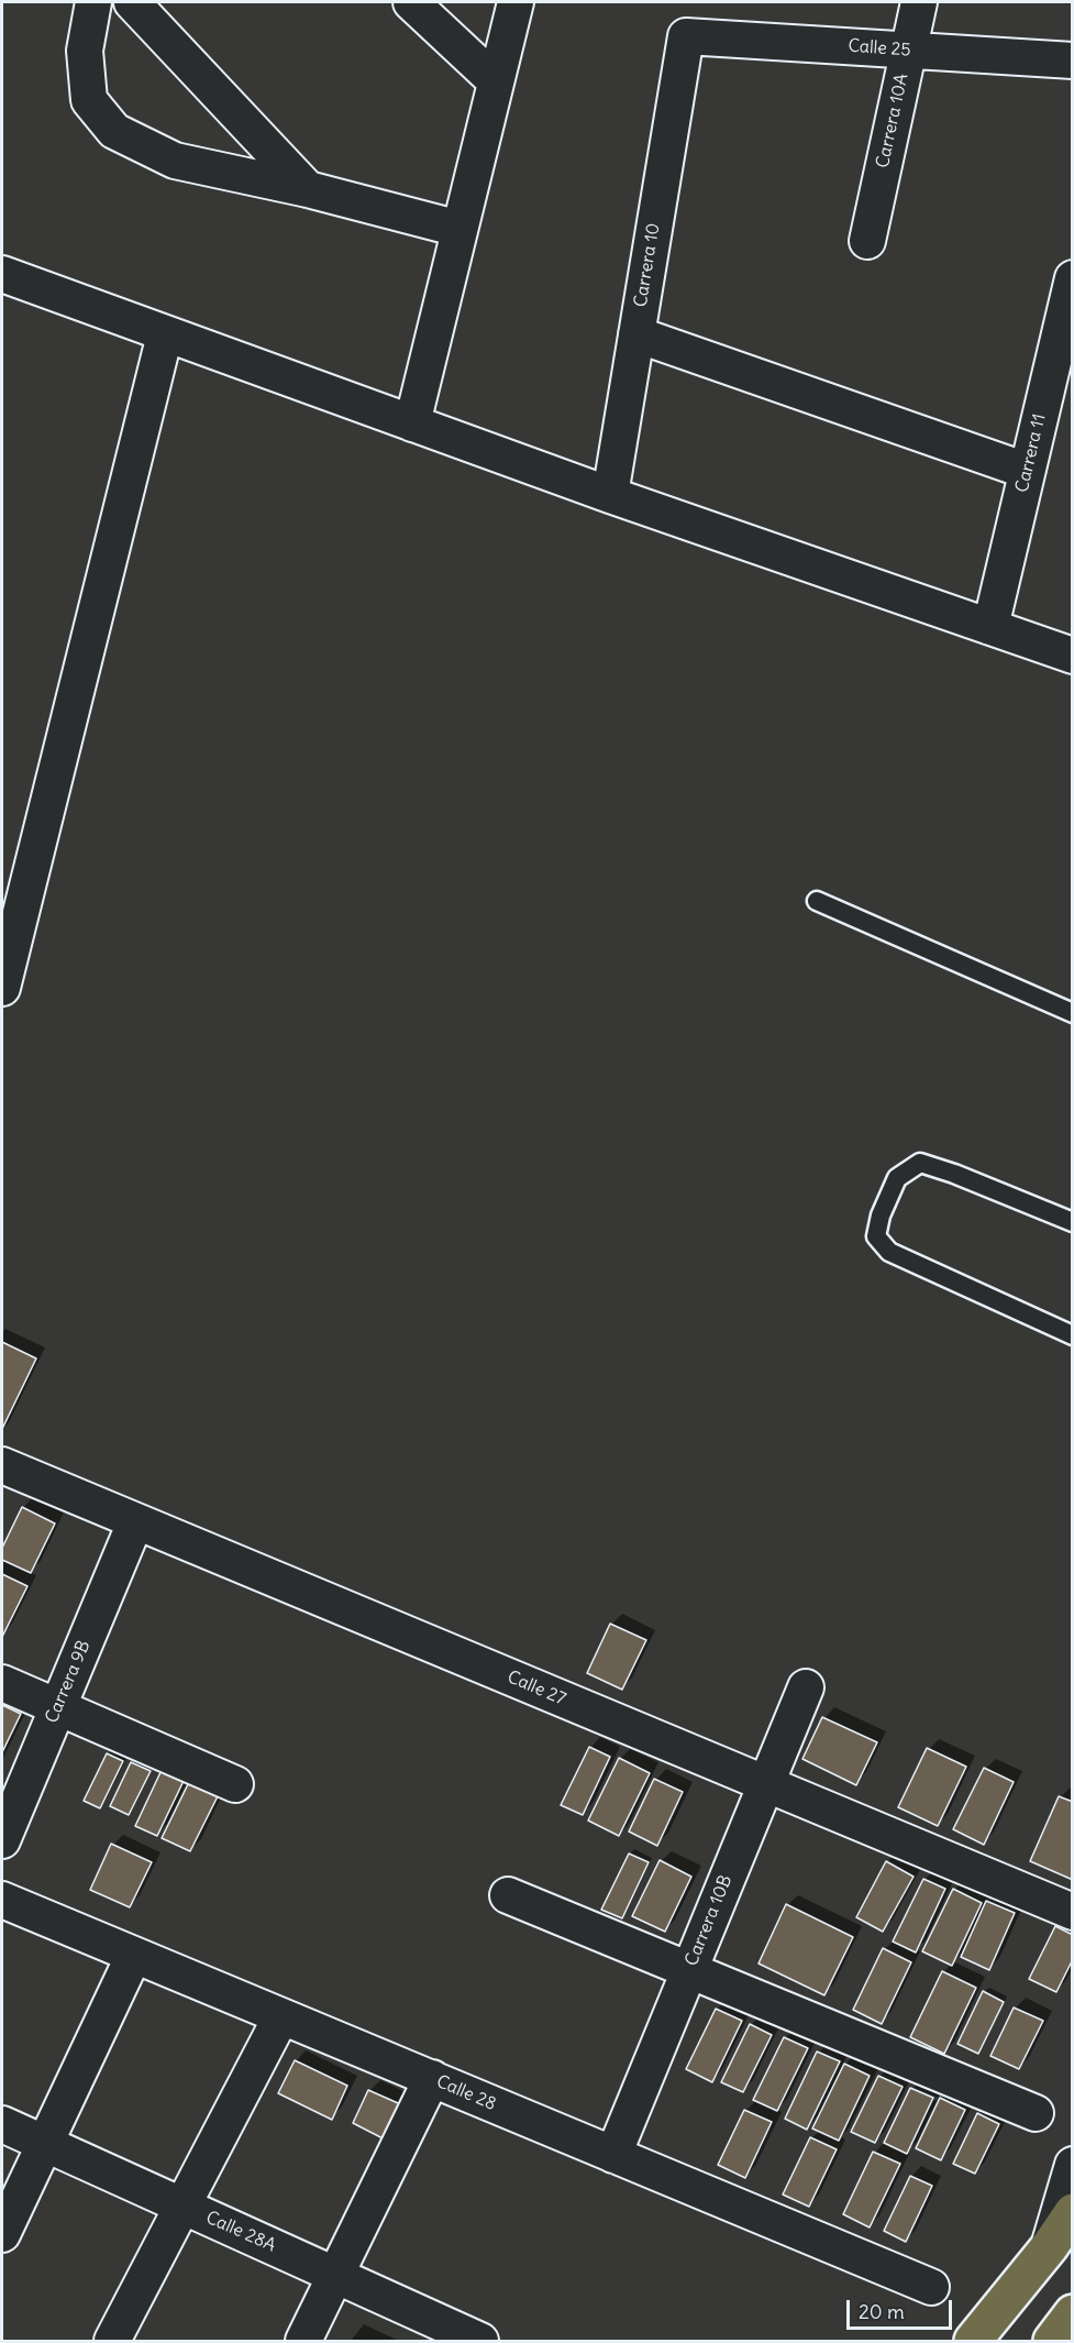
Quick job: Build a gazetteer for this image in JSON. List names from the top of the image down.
{
  "streets": {
    "street": [
      "Calle 25",
      "Carrera 10A",
      "Carrera 10",
      "Carrera 11",
      "Carrera 9B",
      "Calle 27",
      "Carrera 10B",
      "Calle 28",
      "Calle 28A"
    ]
  },
  "crossings": [
    ["Calle 25", "Carrera 10A"],
    ["Calle 25", "Carrera 10"],
    ["Carrera 9B", "Calle 27"],
    ["Calle 27", "Carrera 10B"],
    ["Carrera 10B", "Calle 28"]
  ],
  "scale_bar": "20 m"
}
